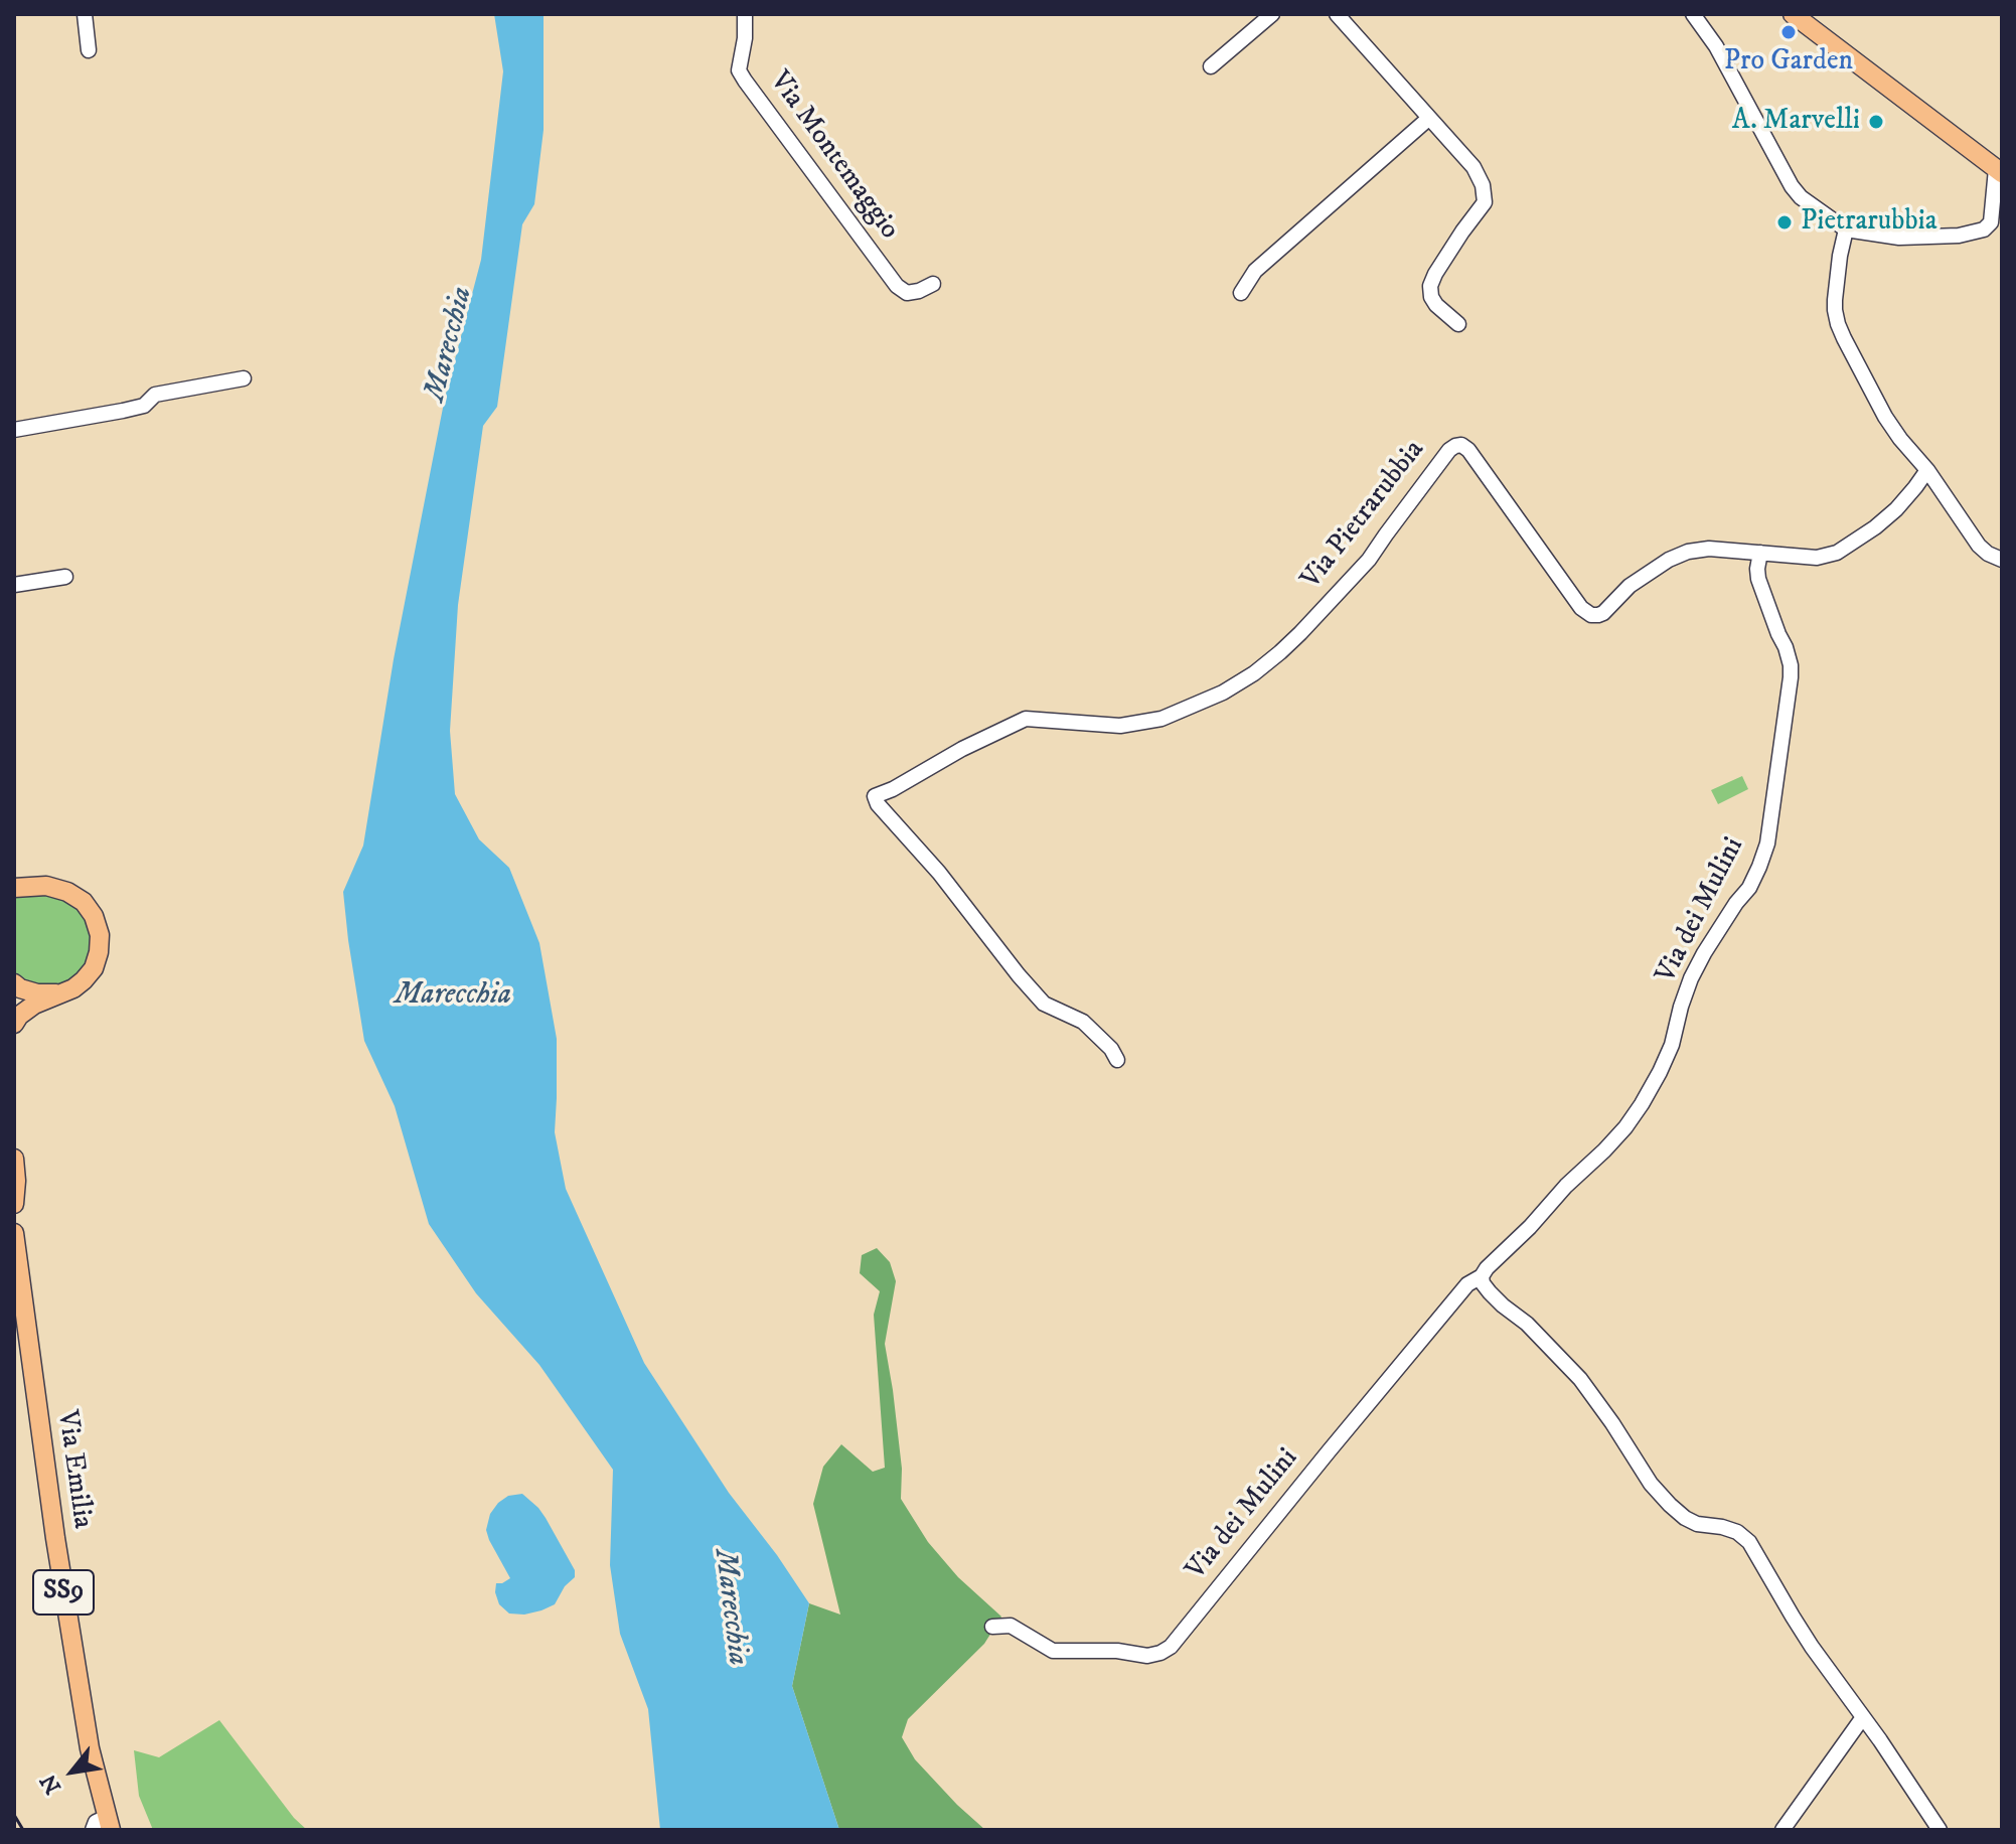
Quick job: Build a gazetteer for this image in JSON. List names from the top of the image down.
{
  "streets": {
    "main road": ["Via Emilia", "SS9"],
    "street": ["Via Montemaggio", "Via Pietrarubbia", "Via dei Mulini"]
  },
  "crossings": [
    ["Via Pietrarubbia", "Via dei Mulini"],
    ["Via Emilia", "SS9"]
  ],
  "water": ["Marecchia"],
  "places": ["Pro Garden", "A. Marvelli", "Pietrarubbia"],
  "north": "bottom left"
}
